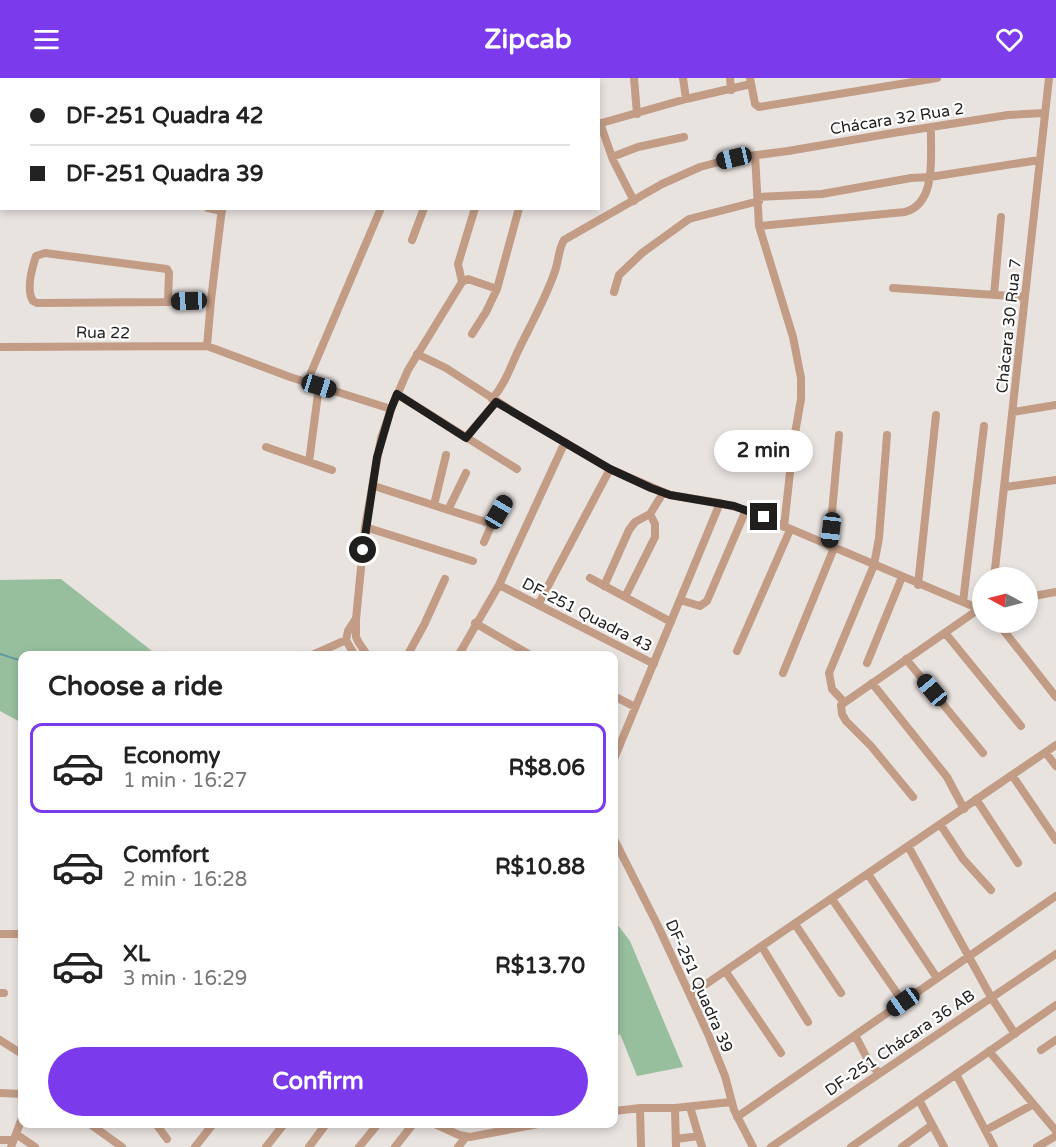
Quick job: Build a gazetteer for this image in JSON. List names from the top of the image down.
{
  "streets": {
    "street": [
      "Chácara 32 Rua 2",
      "Chácara 30 Rua 7",
      "Rua 22",
      "DF-251 Quadra 43",
      "DF-251 Quadra 39",
      "DF-251 Chácara 36 AB"
    ]
  },
  "crossings": [
    ["Chácara 32 Rua 2", "Chácara 30 Rua 7"]
  ],
  "north": "left",
  "page": {
    "header": "Zipcab",
    "banner": ["DF-251 Quadra 42", "DF-251 Quadra 39"],
    "bubble": "2 min",
    "heading": "Choose a ride",
    "list": [
      {
        "name": "Economy",
        "note": "1 min · 16:27",
        "value": "R$8.06"
      },
      {
        "name": "Comfort",
        "note": "2 min · 16:28",
        "value": "R$10.88"
      },
      {
        "name": "XL",
        "note": "3 min · 16:29",
        "value": "R$13.70"
      }
    ],
    "buttons": "Confirm"
  }
}
